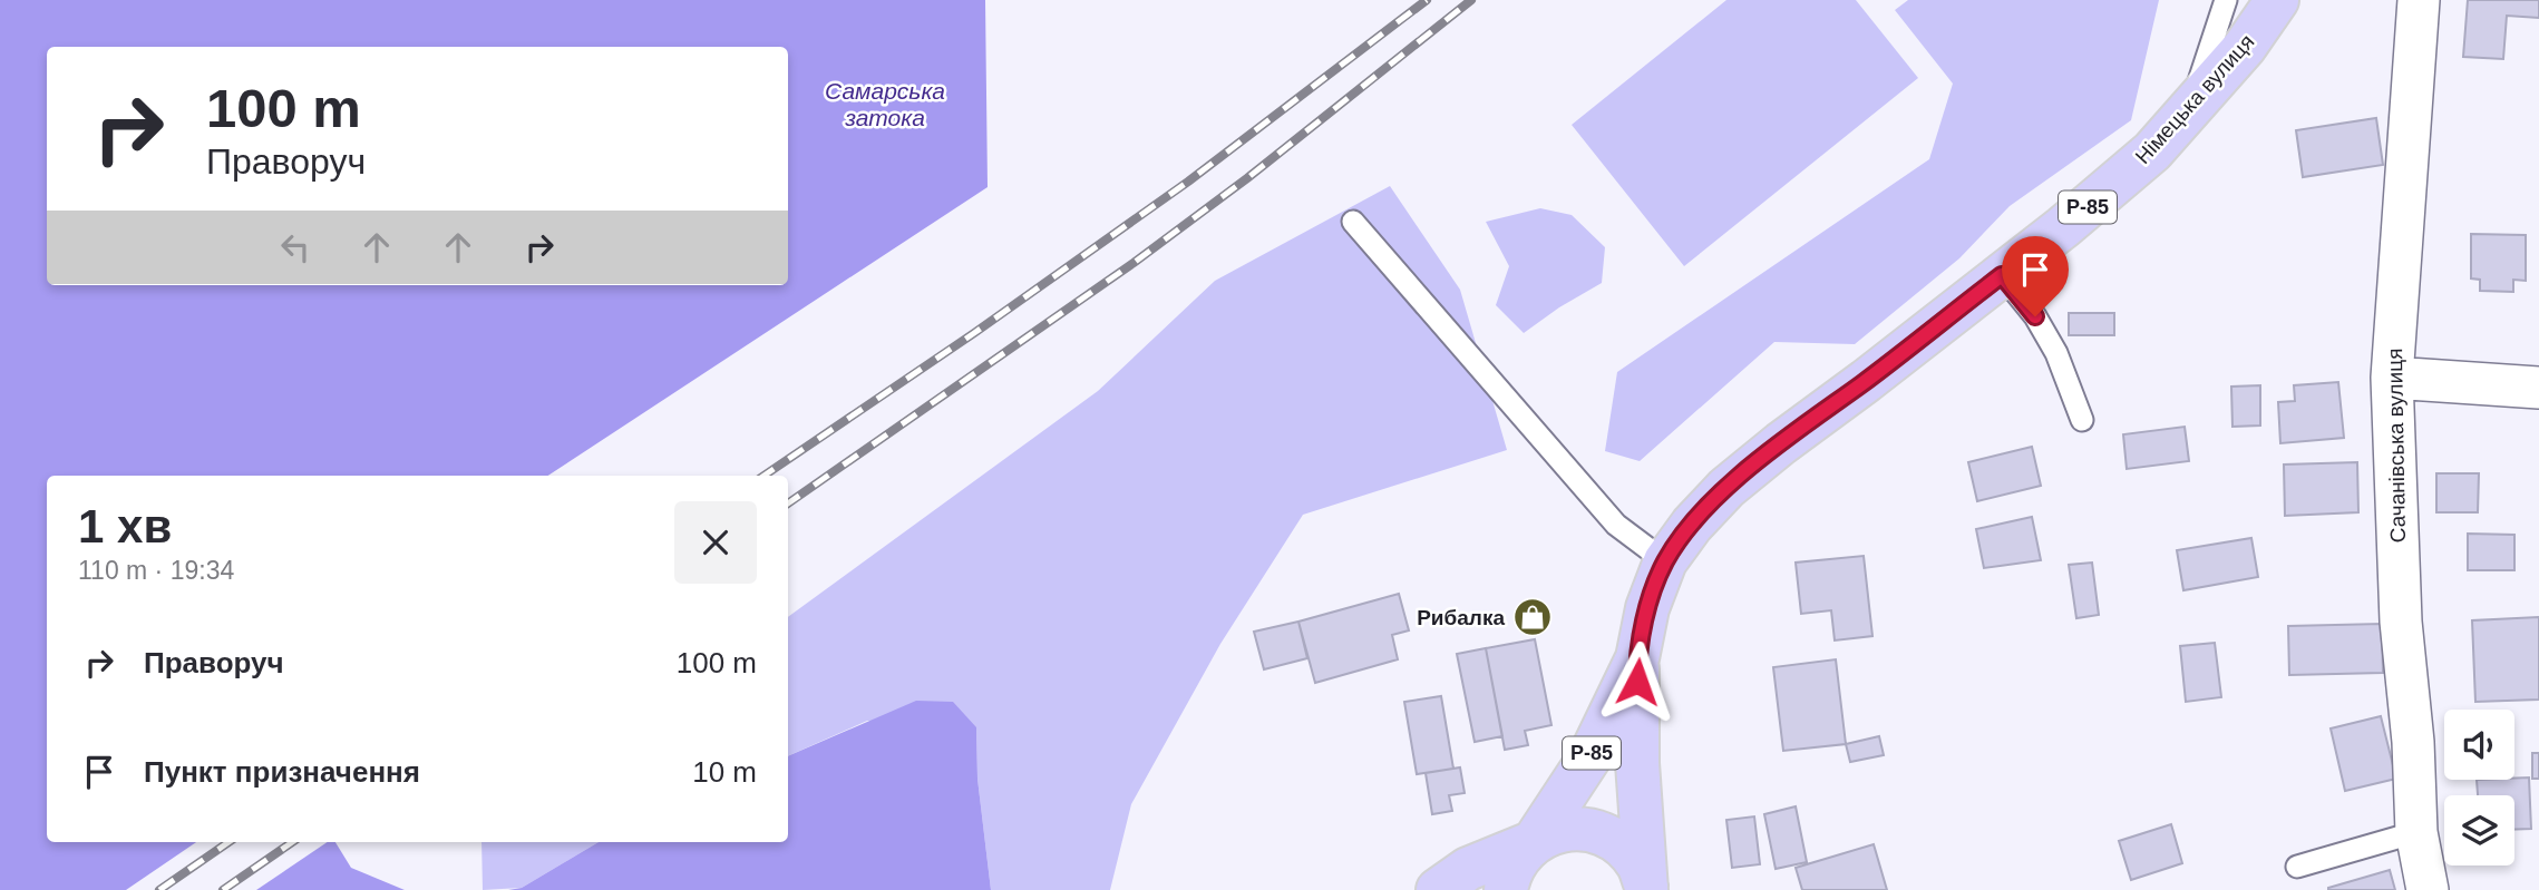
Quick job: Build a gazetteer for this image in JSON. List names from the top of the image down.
{
  "streets": {
    "main road": ["Німецька вулиця", "Р-85"],
    "street": ["Сачанівська вулиця"]
  },
  "crossings": [
    ["Німецька вулиця", "Р-85"]
  ],
  "water": ["Самарська затока"],
  "places": {
    "shop": ["Рибалка"]
  },
  "page": {
    "turn": ["100 m", "Праворуч"],
    "heading": ["1 хв", "110 m · 19:34"],
    "list": [
      {
        "name": "Праворуч",
        "value": "100 m"
      },
      {
        "name": "Пункт призначення",
        "value": "10 m"
      }
    ]
  }
}
